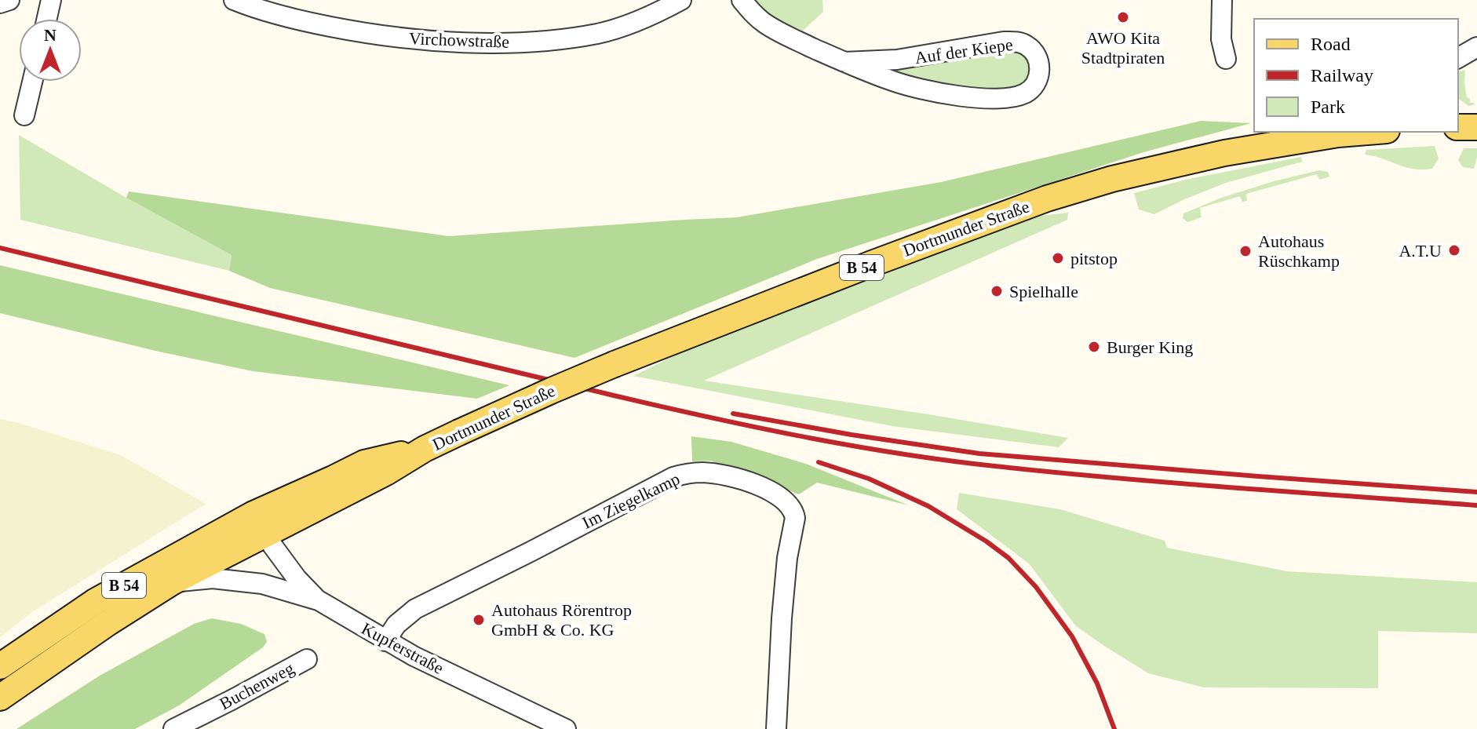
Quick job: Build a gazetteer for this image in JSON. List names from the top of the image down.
{
  "streets": {
    "main road": ["Dortmunder Straße", "B 54"],
    "street": [
      "Virchowstraße",
      "Auf der Kiepe",
      "Im Ziegelkamp",
      "Kupferstraße",
      "Buchenweg"
    ]
  },
  "crossings": [
    ["Dortmunder Straße", "Kupferstraße"],
    ["Im Ziegelkamp", "Kupferstraße"]
  ],
  "places": [
    "AWO Kita Stadtpiraten",
    "A.T.U",
    "Autohaus Rüschkamp",
    "pitstop",
    "Spielhalle",
    "Burger King",
    "Autohaus Rörentrop GmbH & Co. KG"
  ],
  "legend": ["Road", "Railway", "Park"],
  "north": "top"
}
